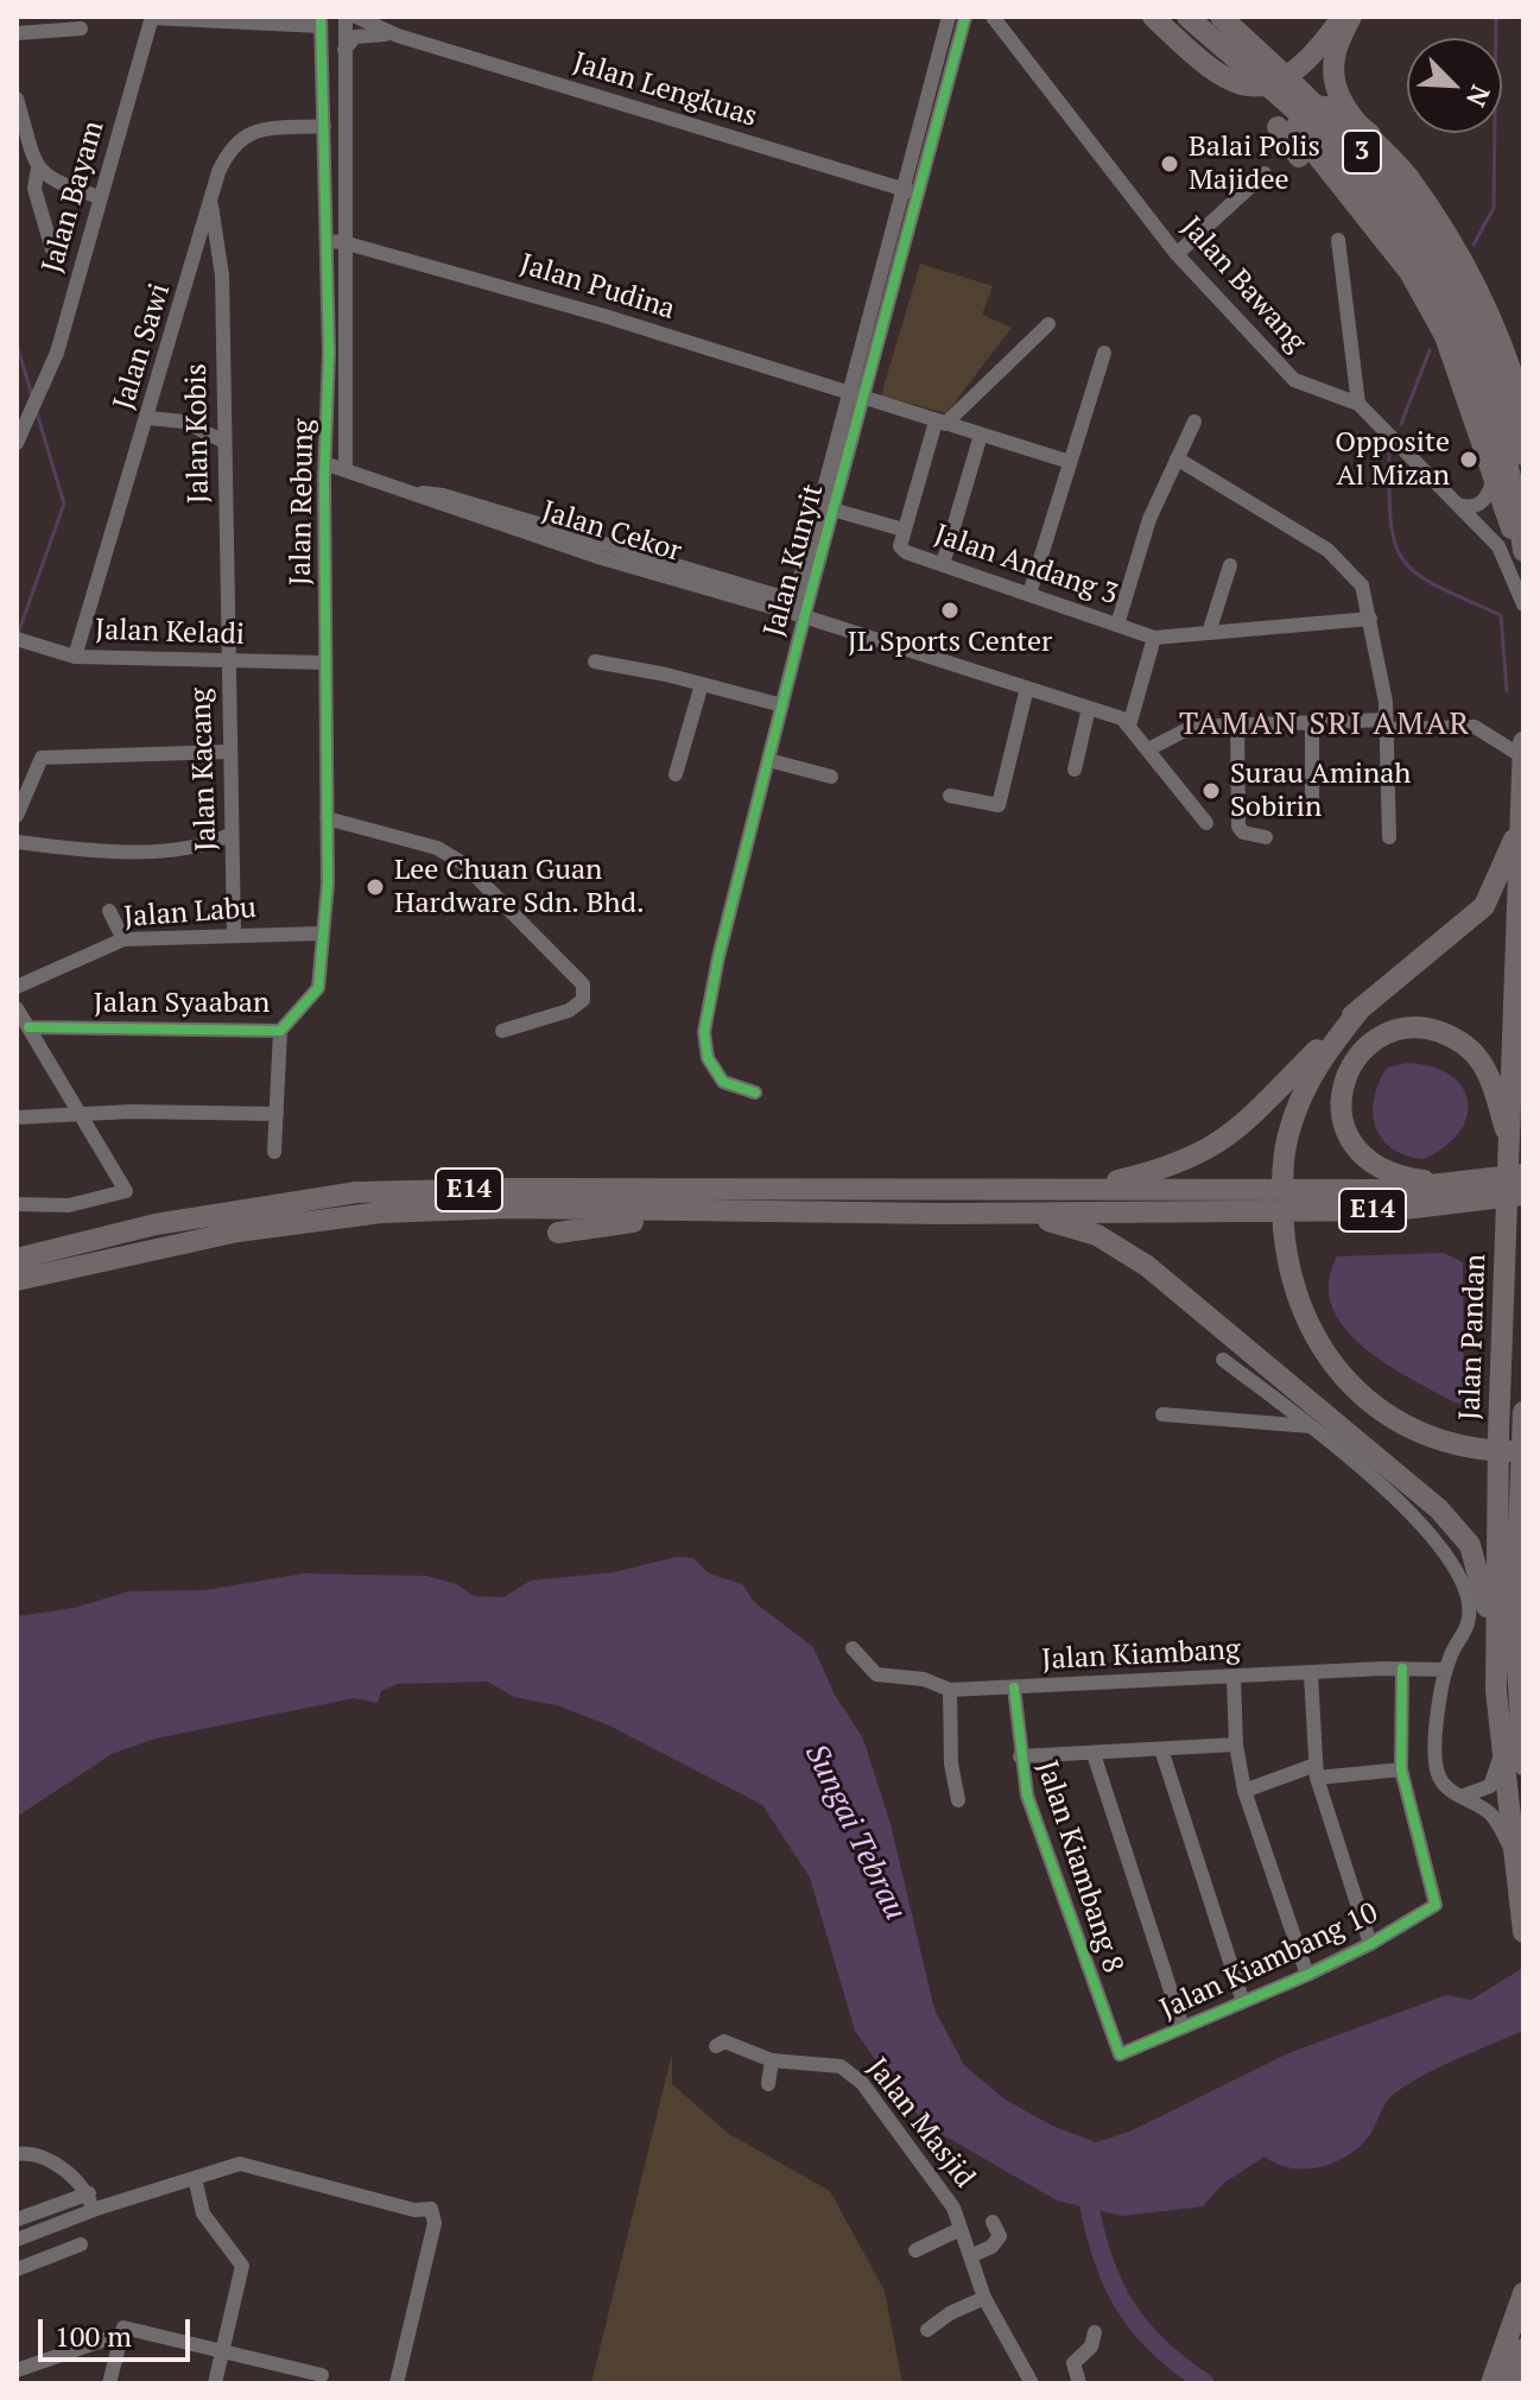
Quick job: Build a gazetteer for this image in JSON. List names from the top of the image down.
{
  "streets": {
    "highway": ["3", "E14", "Jalan Pandan"],
    "street": [
      "Jalan Lengkuas",
      "Jalan Bayam",
      "Jalan Bawang",
      "Jalan Pudina",
      "Jalan Sawi",
      "Jalan Kobis",
      "Jalan Rebung",
      "Jalan Cekor",
      "Jalan Kunyit",
      "Jalan Andang 3",
      "Jalan Keladi",
      "Jalan Kacang",
      "Jalan Labu",
      "Jalan Syaaban",
      "Jalan Kiambang",
      "Jalan Kiambang 8",
      "Jalan Kiambang 10",
      "Jalan Masjid"
    ]
  },
  "crossings": [
    ["Jalan Lengkuas", "Jalan Rebung"],
    ["Jalan Lengkuas", "Jalan Kunyit"],
    ["Jalan Pudina", "Jalan Rebung"],
    ["Jalan Pudina", "Jalan Kunyit"],
    ["Jalan Pudina", "Jalan Andang 3"],
    ["Jalan Sawi", "Jalan Kobis"],
    ["Jalan Sawi", "Jalan Rebung"],
    ["Jalan Sawi", "Jalan Keladi"],
    ["Jalan Kobis", "Jalan Keladi"],
    ["Jalan Kobis", "Jalan Kacang"],
    ["Jalan Rebung", "Jalan Cekor"],
    ["Jalan Rebung", "Jalan Keladi"],
    ["Jalan Rebung", "Jalan Labu"],
    ["Jalan Rebung", "Jalan Syaaban"],
    ["Jalan Cekor", "Jalan Kunyit"],
    ["Jalan Keladi", "Jalan Kacang"],
    ["Jalan Kacang", "Jalan Labu"],
    ["Jalan Kiambang", "Jalan Kiambang 8"],
    ["Jalan Kiambang 8", "Jalan Kiambang 10"]
  ],
  "districts": ["TAMAN SRI AMAR"],
  "water": ["Sungai Tebrau"],
  "places": [
    "Balai Polis Majidee",
    "Opposite Al Mizan",
    "JL Sports Center",
    "Surau Aminah Sobirin",
    "Lee Chuan Guan Hardware Sdn. Bhd."
  ],
  "scale_bar": "100 m",
  "north": "bottom right"
}
